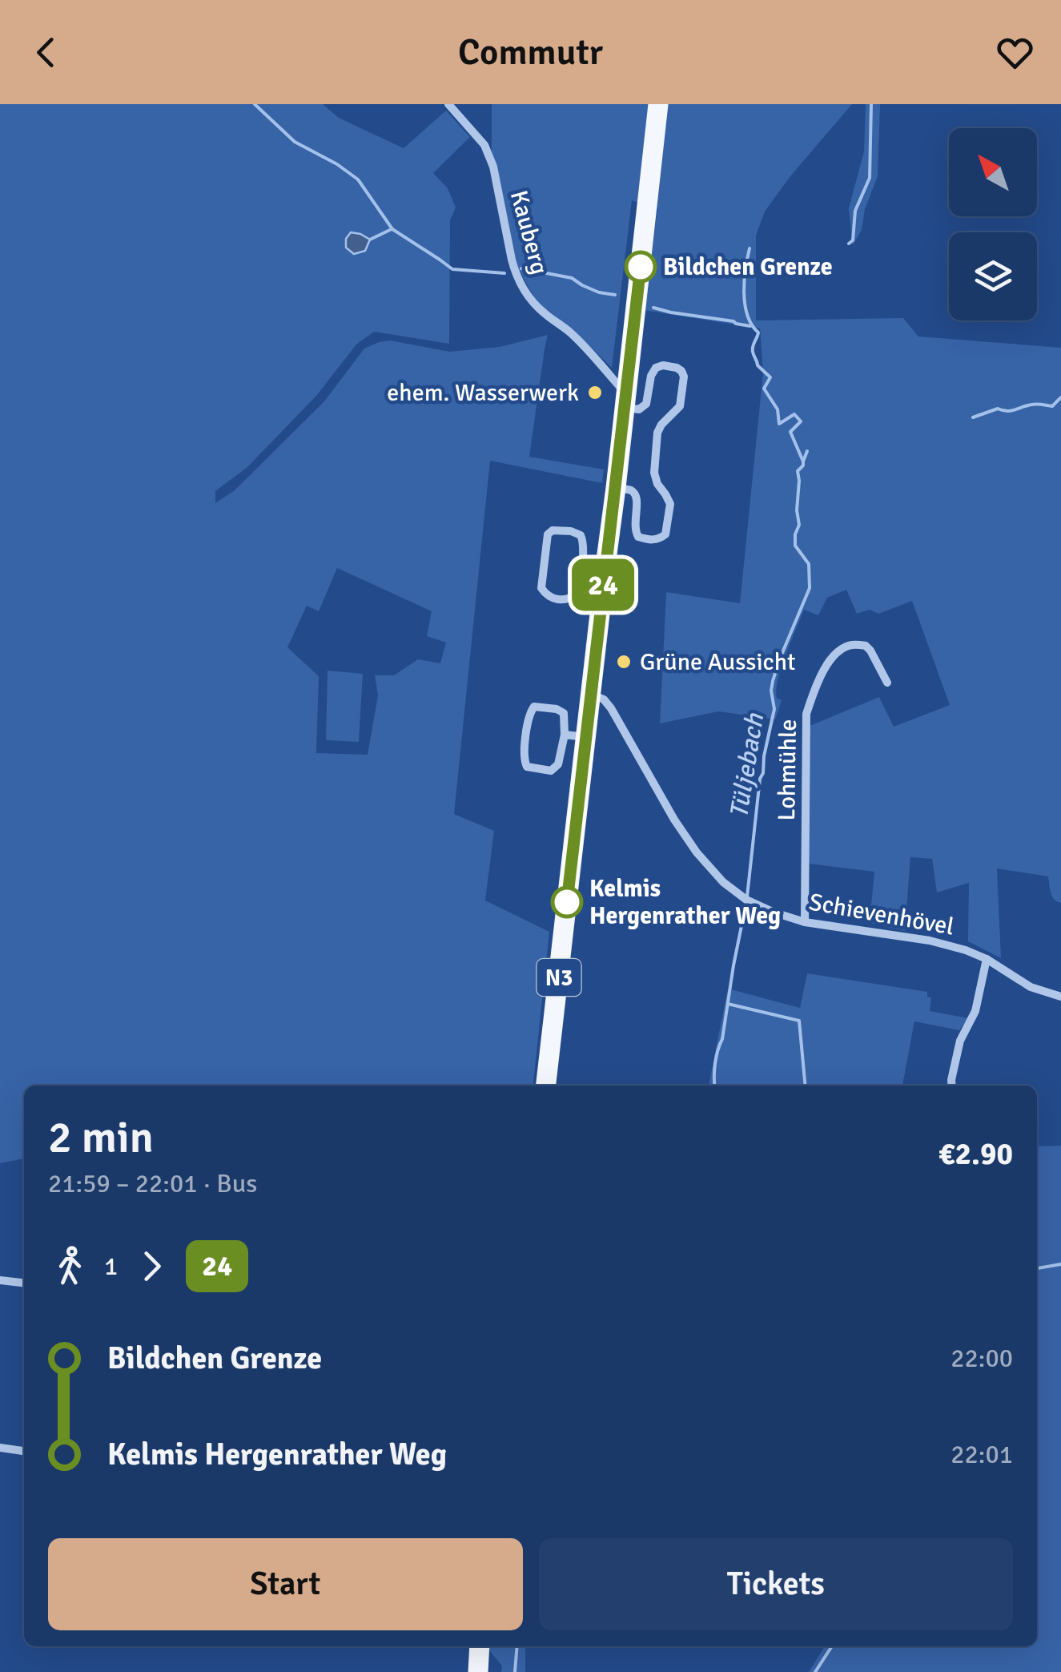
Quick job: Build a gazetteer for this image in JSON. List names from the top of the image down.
{
  "streets": {
    "main road": ["N3"],
    "street": ["Kauberg", "Lohmühle", "Schievenhövel"]
  },
  "crossings": [
    ["Kauberg", "N3"],
    ["Lohmühle", "Schievenhövel"],
    ["Schievenhövel", "N3"]
  ],
  "water": ["Tüljebach"],
  "places": [
    "Bildchen Grenze",
    "ehem. Wasserwerk",
    "Grüne Aussicht",
    "Kelmis Hergenrather Weg"
  ],
  "lines": ["bus line 24"],
  "north": "top left",
  "page": {
    "header": "Commutr",
    "on_map": "24",
    "heading": ["2 min", "21:59 – 22:01 · Bus", "€2.90"],
    "legs": ["1", "24"],
    "list": [
      {
        "name": "Bildchen Grenze",
        "value": "22:00"
      },
      {
        "name": "Kelmis Hergenrather Weg",
        "value": "22:01"
      }
    ],
    "buttons": ["Start", "Tickets"]
  }
}
